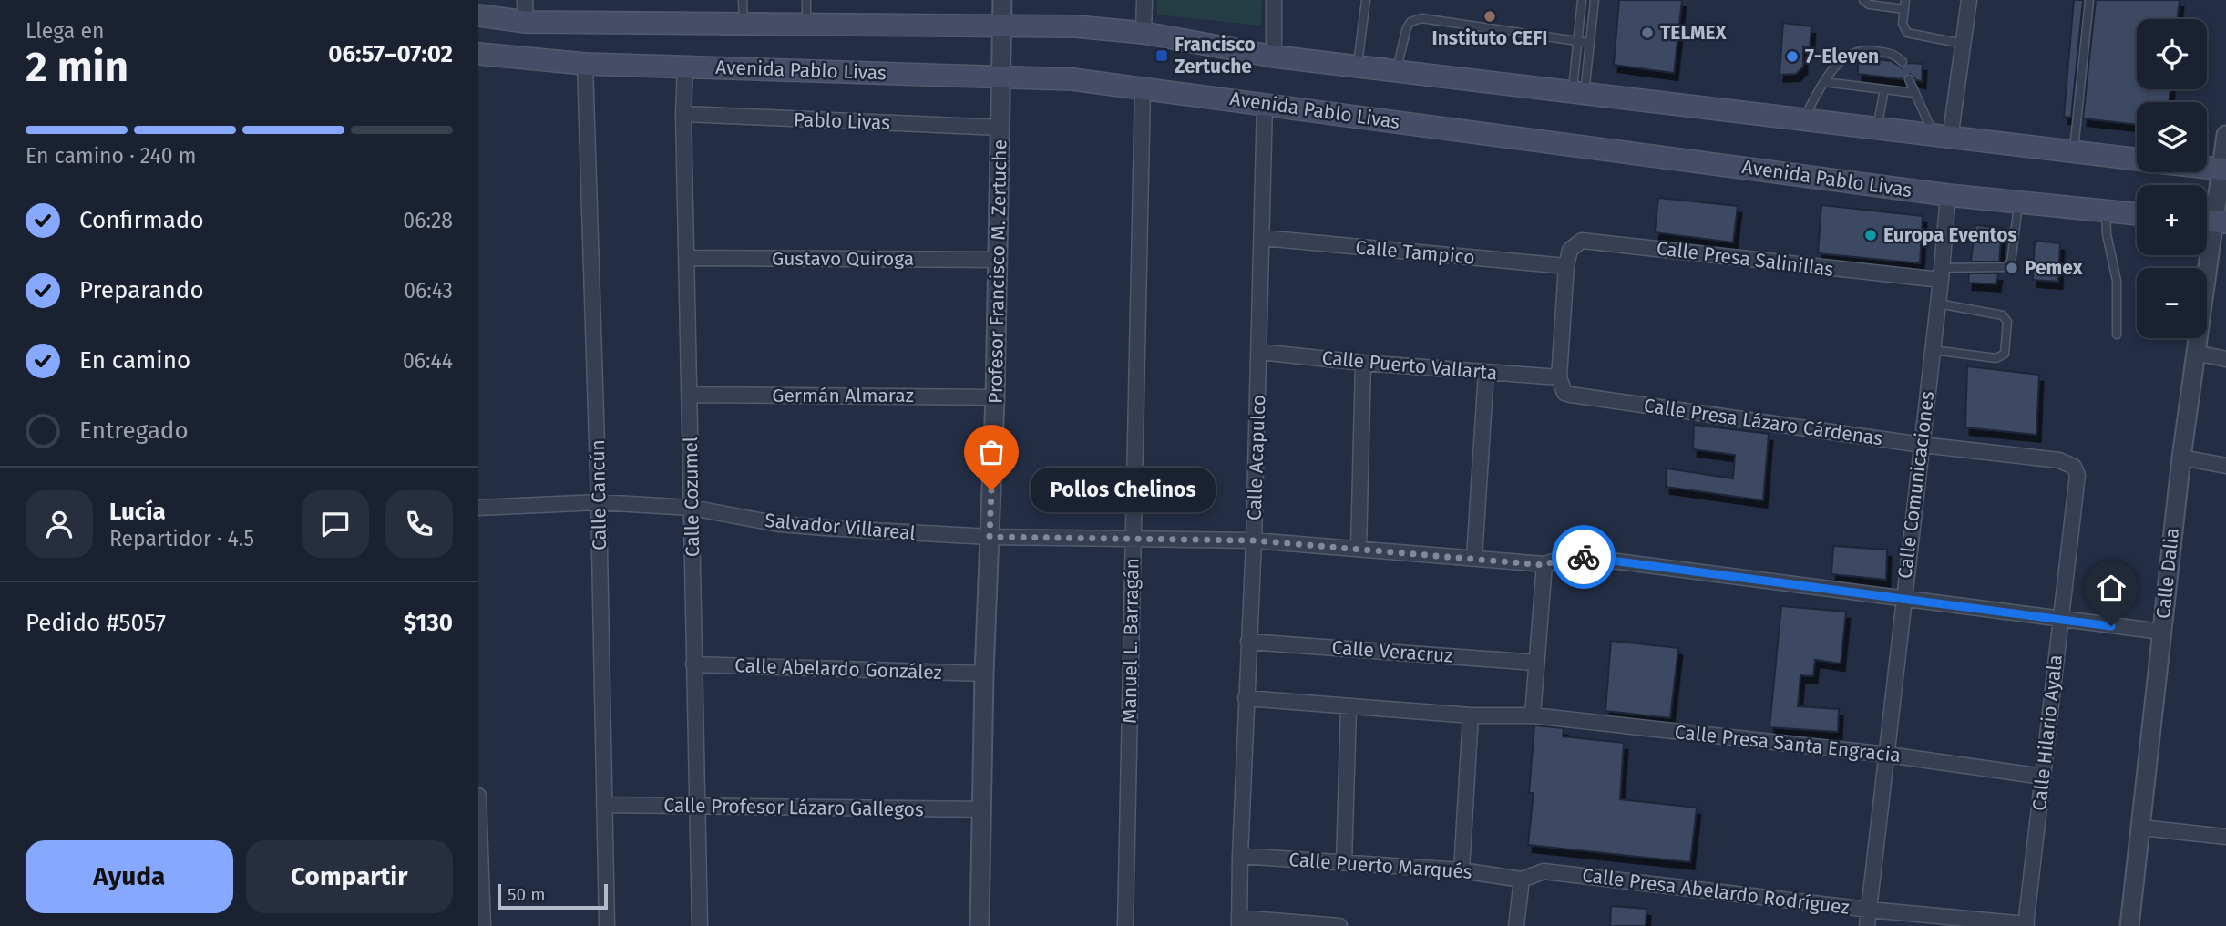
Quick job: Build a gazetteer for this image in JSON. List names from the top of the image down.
{
  "streets": {
    "main road": ["Avenida Pablo Livas"],
    "street": [
      "Pablo Livas",
      "Calle Tampico",
      "Gustavo Quiroga",
      "Calle Presa Salinillas",
      "Profesor Francisco M. Zertuche",
      "Calle Puerto Vallarta",
      "Germán Almaraz",
      "Calle Presa Lázaro Cárdenas",
      "Calle Acapulco",
      "Calle Comunicaciones",
      "Calle Cancún",
      "Calle Cozumel",
      "Salvador Villareal",
      "Calle Dalia",
      "Manuel L. Barragán",
      "Calle Veracruz",
      "Calle Abelardo González",
      "Calle Hilario Ayala",
      "Calle Presa Santa Engracia",
      "Calle Profesor Lázaro Gallegos",
      "Calle Puerto Marqués",
      "Calle Presa Abelardo Rodríguez"
    ]
  },
  "crossings": [
    ["Avenida Pablo Livas", "Profesor Francisco M. Zertuche"],
    ["Avenida Pablo Livas", "Calle Acapulco"],
    ["Avenida Pablo Livas", "Calle Comunicaciones"],
    ["Avenida Pablo Livas", "Calle Cancún"],
    ["Avenida Pablo Livas", "Calle Cozumel"],
    ["Avenida Pablo Livas", "Manuel L. Barragán"],
    ["Pablo Livas", "Profesor Francisco M. Zertuche"],
    ["Pablo Livas", "Calle Cozumel"],
    ["Calle Tampico", "Calle Presa Salinillas"],
    ["Calle Tampico", "Calle Acapulco"],
    ["Gustavo Quiroga", "Profesor Francisco M. Zertuche"],
    ["Gustavo Quiroga", "Calle Cozumel"],
    ["Calle Presa Salinillas", "Calle Comunicaciones"],
    ["Profesor Francisco M. Zertuche", "Germán Almaraz"],
    ["Profesor Francisco M. Zertuche", "Salvador Villareal"],
    ["Profesor Francisco M. Zertuche", "Calle Abelardo González"],
    ["Profesor Francisco M. Zertuche", "Calle Profesor Lázaro Gallegos"],
    ["Calle Puerto Vallarta", "Calle Presa Lázaro Cárdenas"],
    ["Calle Puerto Vallarta", "Calle Acapulco"],
    ["Germán Almaraz", "Calle Cozumel"],
    ["Calle Presa Lázaro Cárdenas", "Calle Comunicaciones"],
    ["Calle Presa Lázaro Cárdenas", "Calle Hilario Ayala"],
    ["Calle Acapulco", "Salvador Villareal"],
    ["Calle Acapulco", "Calle Veracruz"],
    ["Calle Acapulco", "Calle Puerto Marqués"],
    ["Calle Comunicaciones", "Calle Presa Santa Engracia"],
    ["Calle Comunicaciones", "Calle Presa Abelardo Rodríguez"],
    ["Calle Cancún", "Salvador Villareal"],
    ["Calle Cancún", "Calle Profesor Lázaro Gallegos"],
    ["Calle Cozumel", "Salvador Villareal"],
    ["Calle Cozumel", "Calle Abelardo González"],
    ["Calle Cozumel", "Calle Profesor Lázaro Gallegos"],
    ["Salvador Villareal", "Manuel L. Barragán"],
    ["Calle Hilario Ayala", "Calle Presa Santa Engracia"],
    ["Calle Hilario Ayala", "Calle Presa Abelardo Rodríguez"],
    ["Calle Puerto Marqués", "Calle Presa Abelardo Rodríguez"]
  ],
  "places": {
    "other": [
      "Instituto CEFI",
      "TELMEX",
      "7-Eleven",
      "Europa Eventos",
      "Pemex",
      "Pollos Chelinos"
    ],
    "transit": ["Francisco Zertuche"]
  },
  "scale_bar": "50 m",
  "page": {
    "heading": ["2 min", "Llega en", "06:57–07:02"],
    "panel": [
      "Lucía",
      "Repartidor · 4.5",
      "Pedido #5057",
      "$130"
    ],
    "map_buttons": ["+", "−"],
    "bar": "En camino · 240 m",
    "list": [
      ["Confirmado", "06:28"],
      ["Preparando", "06:43"],
      ["En camino", "06:44"],
      "Entregado"
    ],
    "bubble": "Pollos Chelinos",
    "buttons": ["Ayuda", "Compartir"],
    "scale": "50 m"
  }
}
